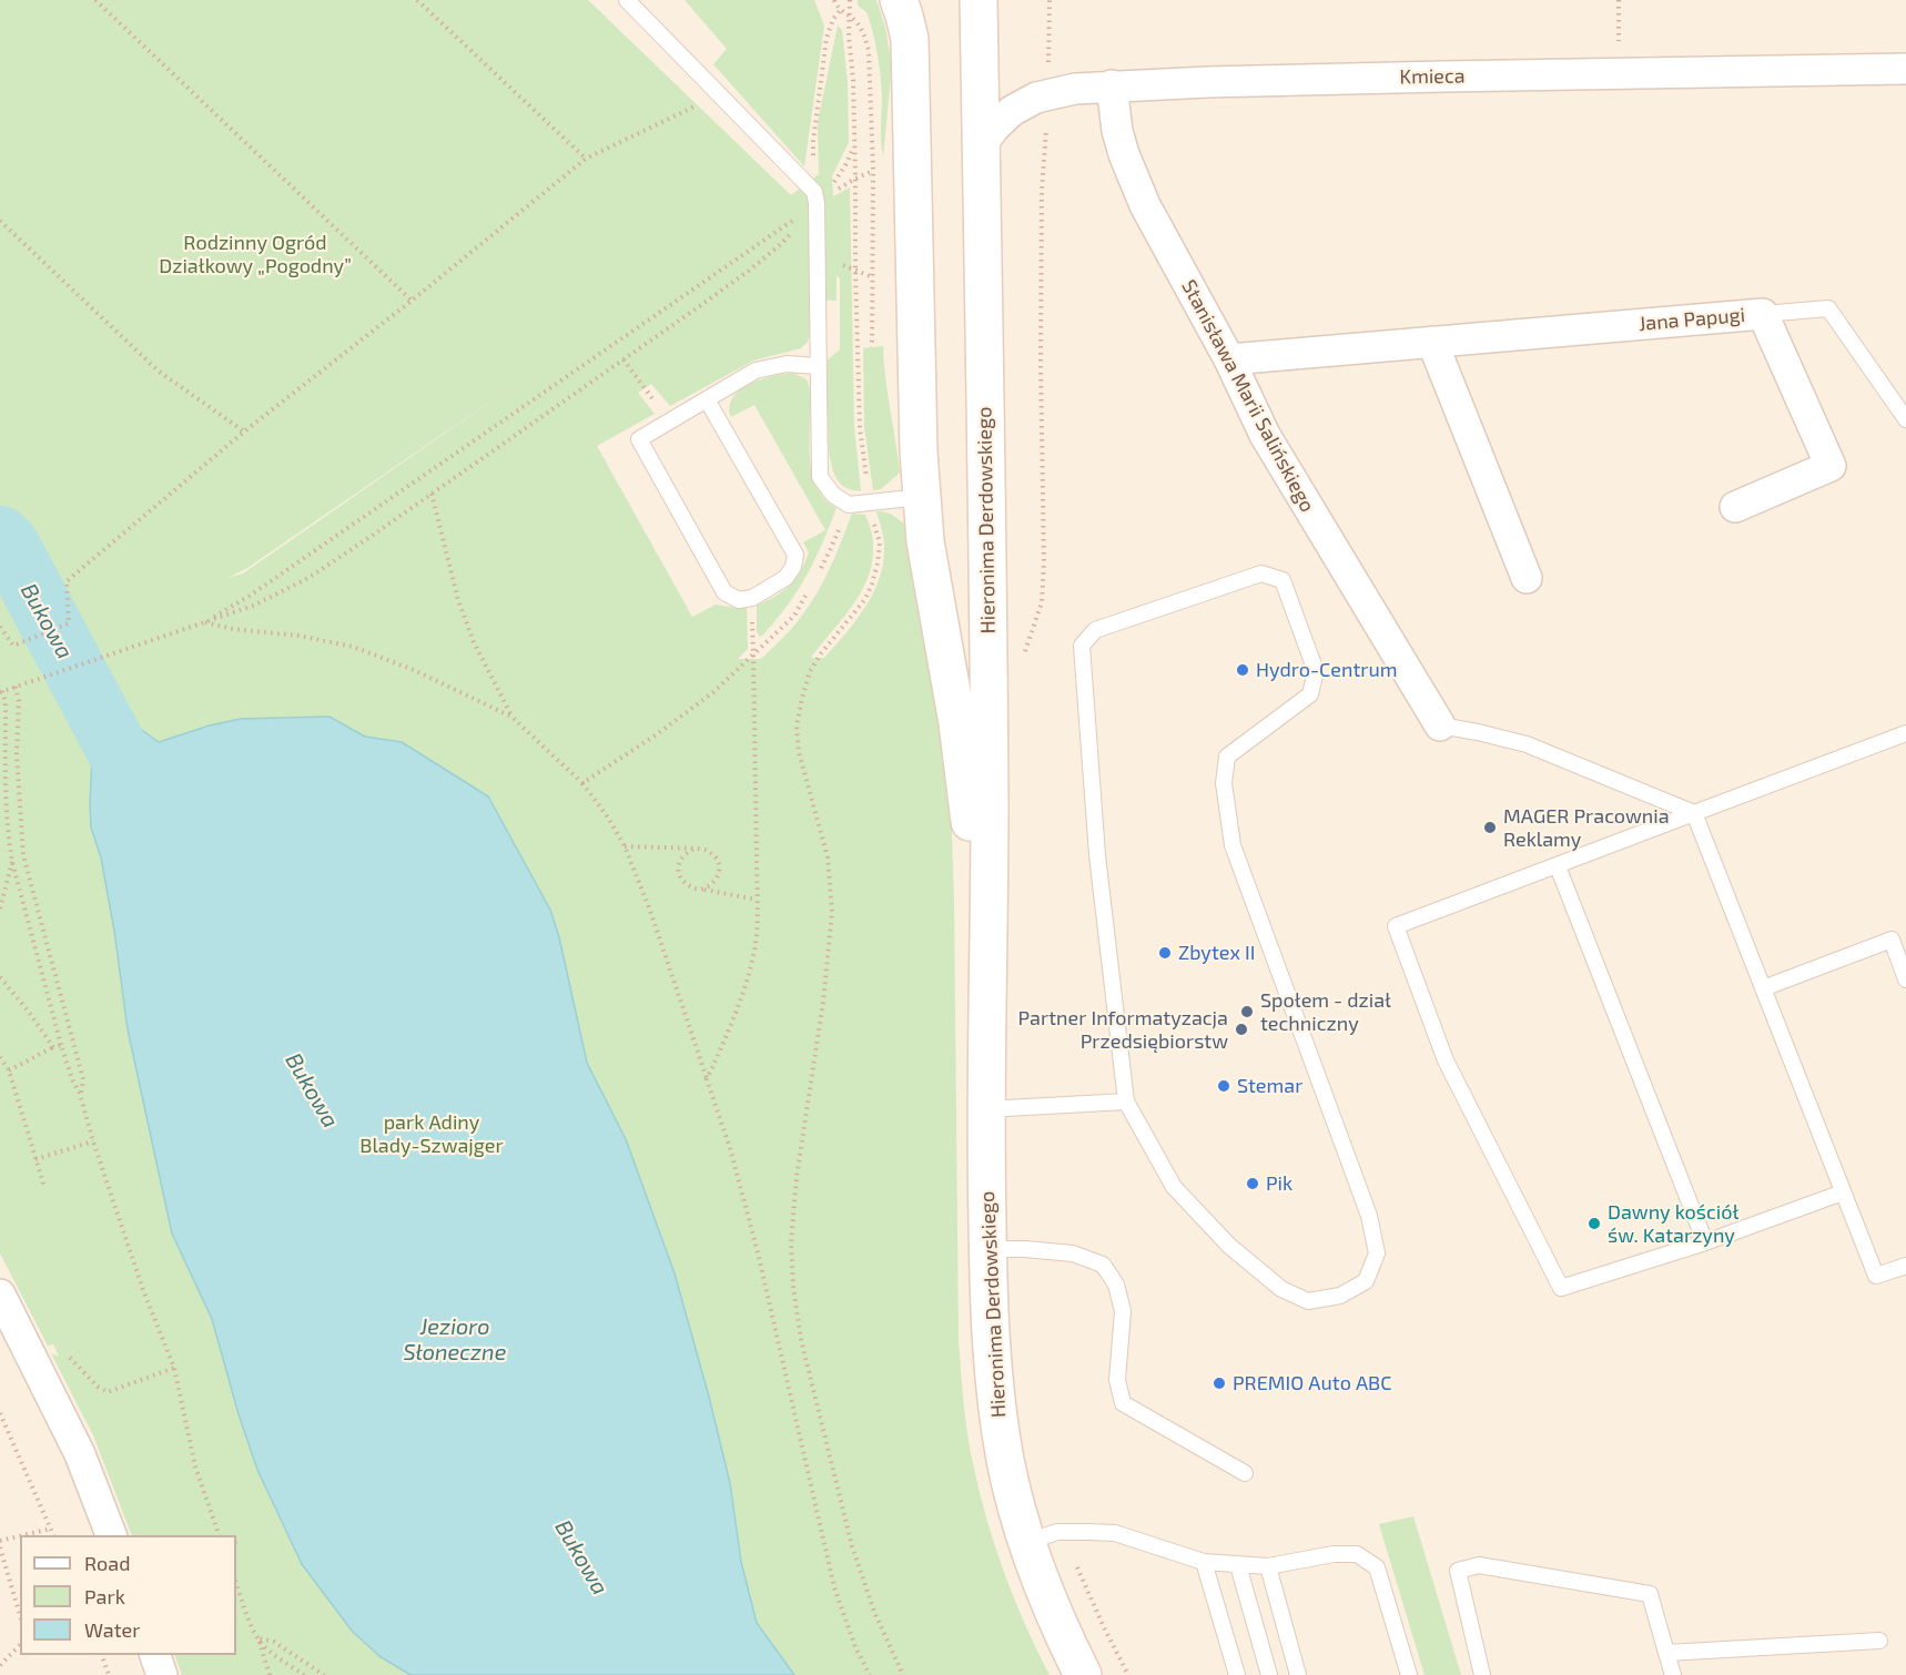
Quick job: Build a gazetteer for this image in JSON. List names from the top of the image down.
{
  "streets": {
    "main road": ["Hieronima Derdowskiego"],
    "street": ["Kmieca", "Jana Papugi", "Stanisława Marii Salińskiego"]
  },
  "crossings": [
    ["Kmieca", "Stanisława Marii Salińskiego"],
    ["Kmieca", "Hieronima Derdowskiego"],
    ["Jana Papugi", "Stanisława Marii Salińskiego"]
  ],
  "water": ["Bukowa", "Jezioro Słoneczne"],
  "parks": ["Rodzinny Ogród Działkowy „Pogodny”", "park Adiny Blady-Szwajger"],
  "places": [
    "Hydro-Centrum",
    "MAGER Pracownia Reklamy",
    "Zbytex II",
    "Społem - dział techniczny",
    "Partner Informatyzacja Przedsiębiorstw",
    "Stemar",
    "Pik",
    "Dawny kościół św. Katarzyny",
    "PREMIO Auto ABC"
  ],
  "legend": ["Road", "Park", "Water"]
}
